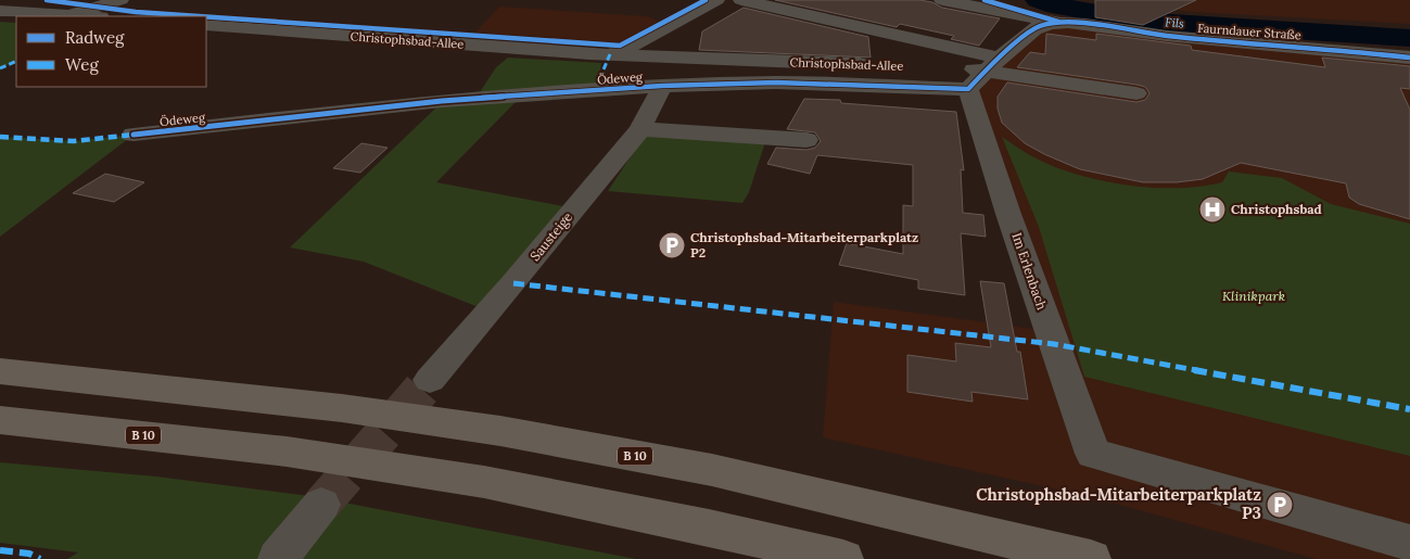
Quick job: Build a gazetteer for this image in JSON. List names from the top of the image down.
{
  "streets": {
    "highway": ["B 10"],
    "street": [
      "Faurndauer Straße",
      "Christophsbad-Allee",
      "Ödeweg",
      "Sausteige",
      "Im Erlenbach"
    ]
  },
  "crossings": [
    ["Ödeweg", "Sausteige"],
    ["Ödeweg", "Im Erlenbach"]
  ],
  "water": ["Fils"],
  "parks": ["Klinikpark"],
  "places": {
    "hospital": ["Christophsbad"],
    "parking": ["Christophsbad-Mitarbeiterparkplatz P2", "Christophsbad-Mitarbeiterparkplatz P3"]
  },
  "legend": ["Radweg", "Weg"]
}
